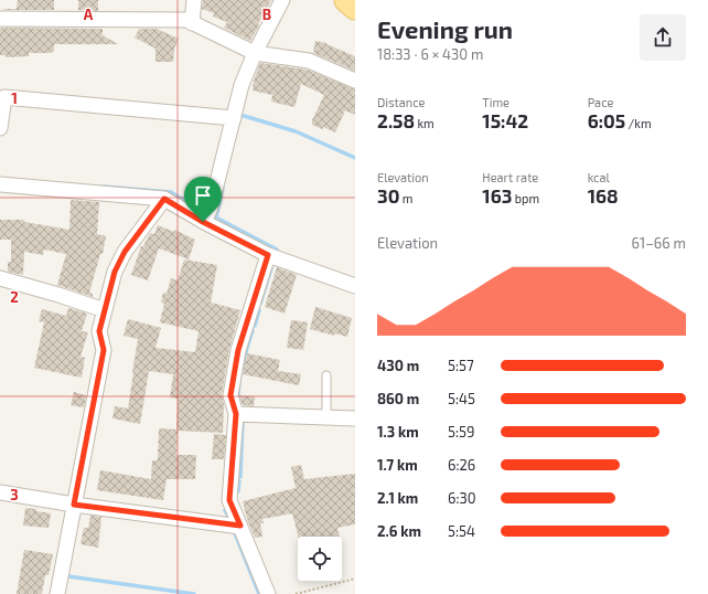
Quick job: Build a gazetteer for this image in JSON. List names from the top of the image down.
{
  "page": {
    "heading": ["Evening run", "18:33 · 6 × 430 m"],
    "stats": [
      ["Distance", "2.58 km"],
      ["Time", "15:42"],
      ["Pace", "6:05 /km"],
      ["Elevation", "30 m"],
      ["Heart rate", "163 bpm"],
      ["kcal", "168"]
    ],
    "chart": ["Elevation", "61–66 m"],
    "list": [
      {
        "name": "430 m",
        "note": "5:57"
      },
      {
        "name": "860 m",
        "note": "5:45"
      },
      {
        "name": "1.3 km",
        "note": "5:59"
      },
      {
        "name": "1.7 km",
        "note": "6:26"
      },
      {
        "name": "2.1 km",
        "note": "6:30"
      },
      {
        "name": "2.6 km",
        "note": "5:54"
      }
    ]
  },
  "grid": {
    "columns": ["A", "B"],
    "rows": ["1", "2", "3"]
  }
}
